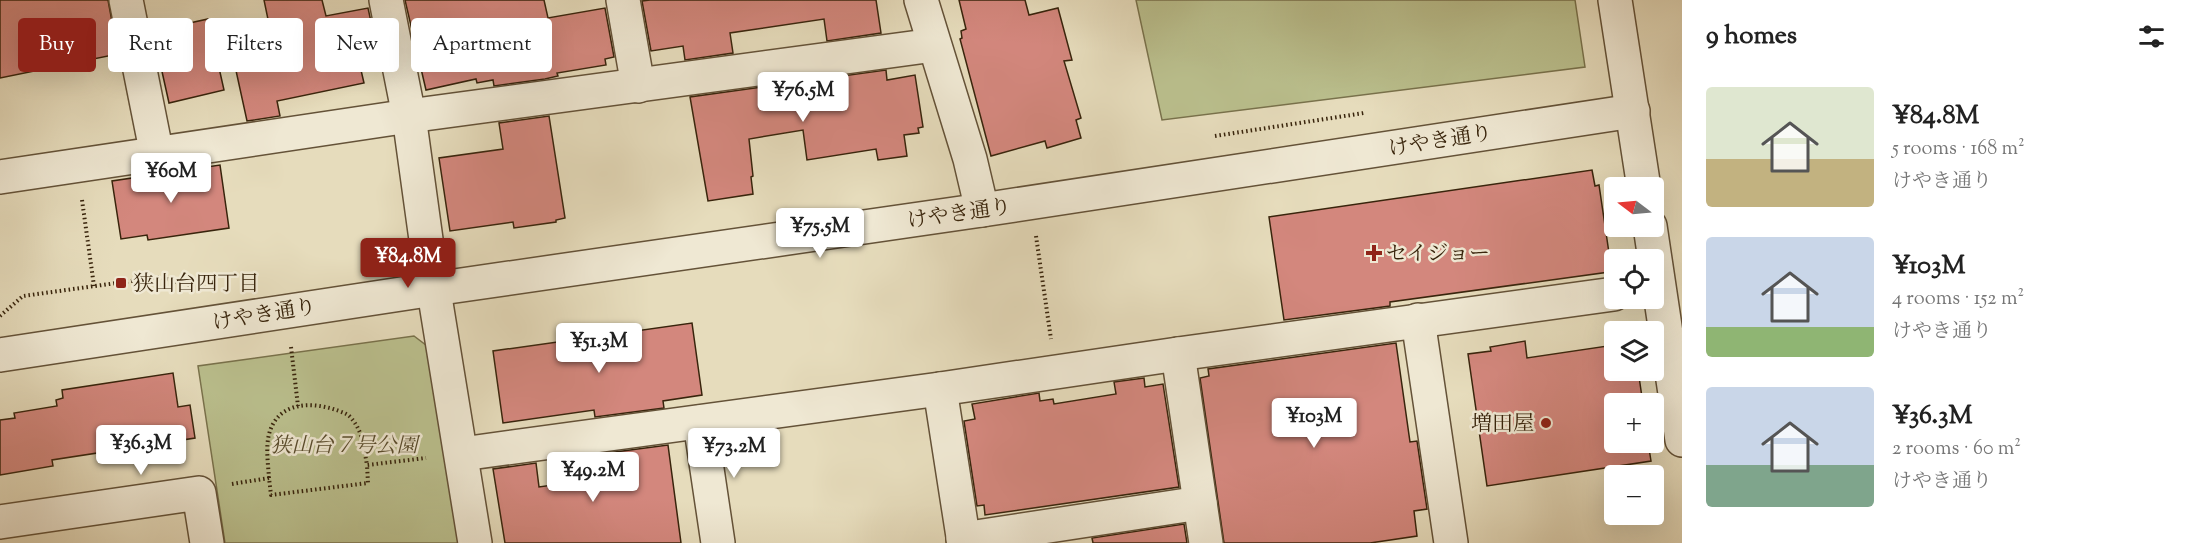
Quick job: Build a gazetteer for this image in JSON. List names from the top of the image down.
{
  "streets": {
    "street": ["けやき通り"]
  },
  "parks": ["狭山台７号公園"],
  "places": {
    "health": ["セイジョー"],
    "transit": ["狭山台四丁目"],
    "other": ["増田屋"]
  },
  "north": "left",
  "page": {
    "heading": "9 homes",
    "chip": [
      "Buy",
      "Rent",
      "Filters",
      "New",
      "Apartment"
    ],
    "price": [
      "¥76.5M",
      "¥60M",
      "¥75.5M",
      "¥84.8M",
      "¥51.3M",
      "¥103M",
      "¥36.3M",
      "¥73.2M",
      "¥49.2M"
    ],
    "list": [
      {
        "name": "¥84.8M",
        "note": "5 rooms · 168 m² · けやき通り"
      },
      {
        "name": "¥103M",
        "note": "4 rooms · 152 m² · けやき通り"
      },
      {
        "name": "¥36.3M",
        "note": "2 rooms · 60 m² · けやき通り"
      }
    ],
    "map_buttons": ["+", "−"]
  }
}
